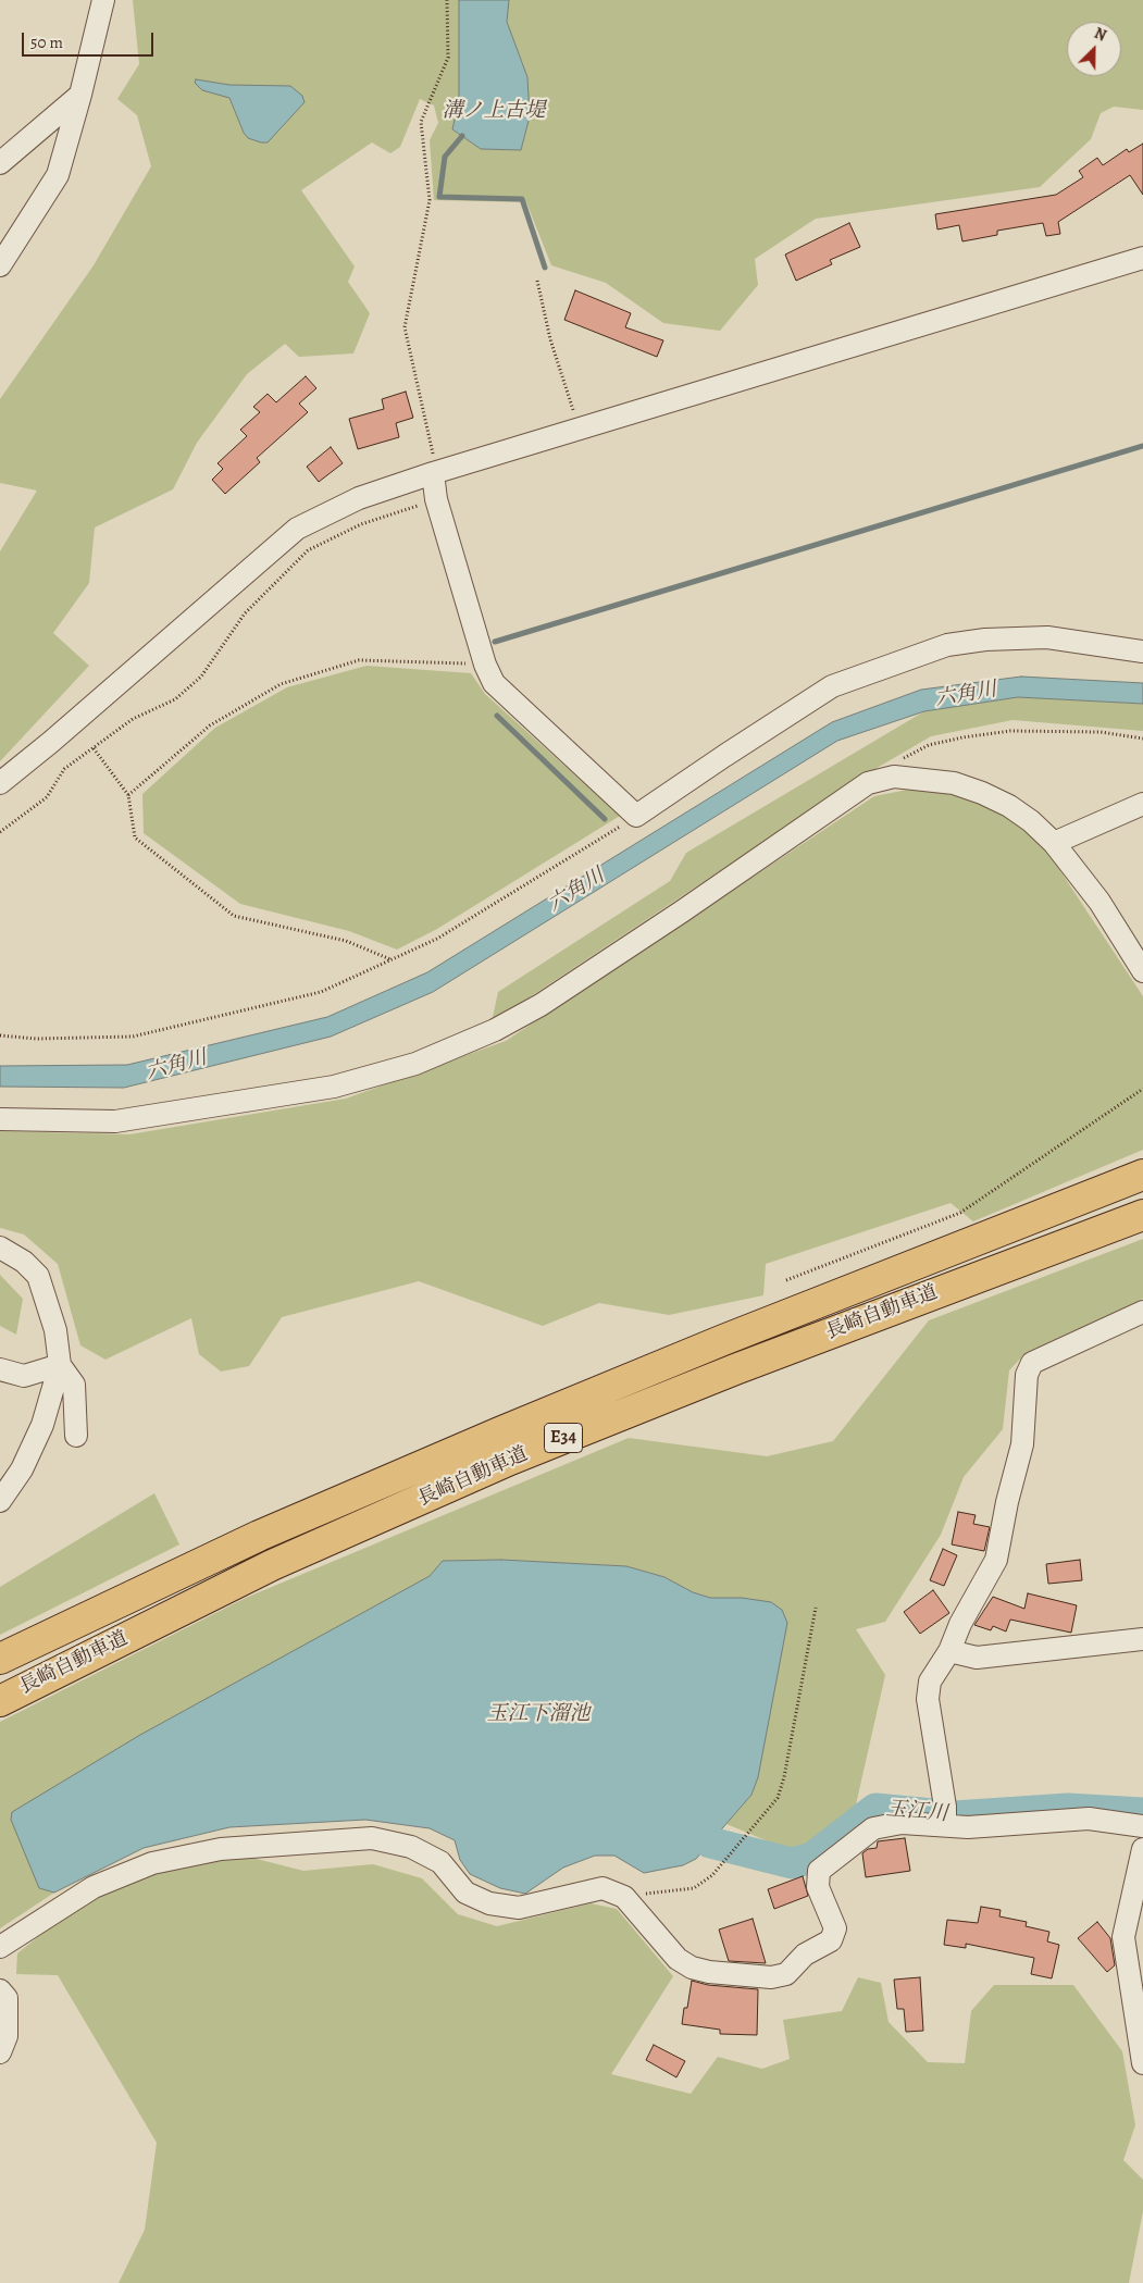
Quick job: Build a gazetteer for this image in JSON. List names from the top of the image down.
{
  "streets": {
    "highway": ["長崎自動車道", "E34"]
  },
  "water": [
    "溝ノ上古堤",
    "六角川",
    "玉江下溜池",
    "玉江川"
  ],
  "scale_bar": "50 m",
  "north": "top right"
}
